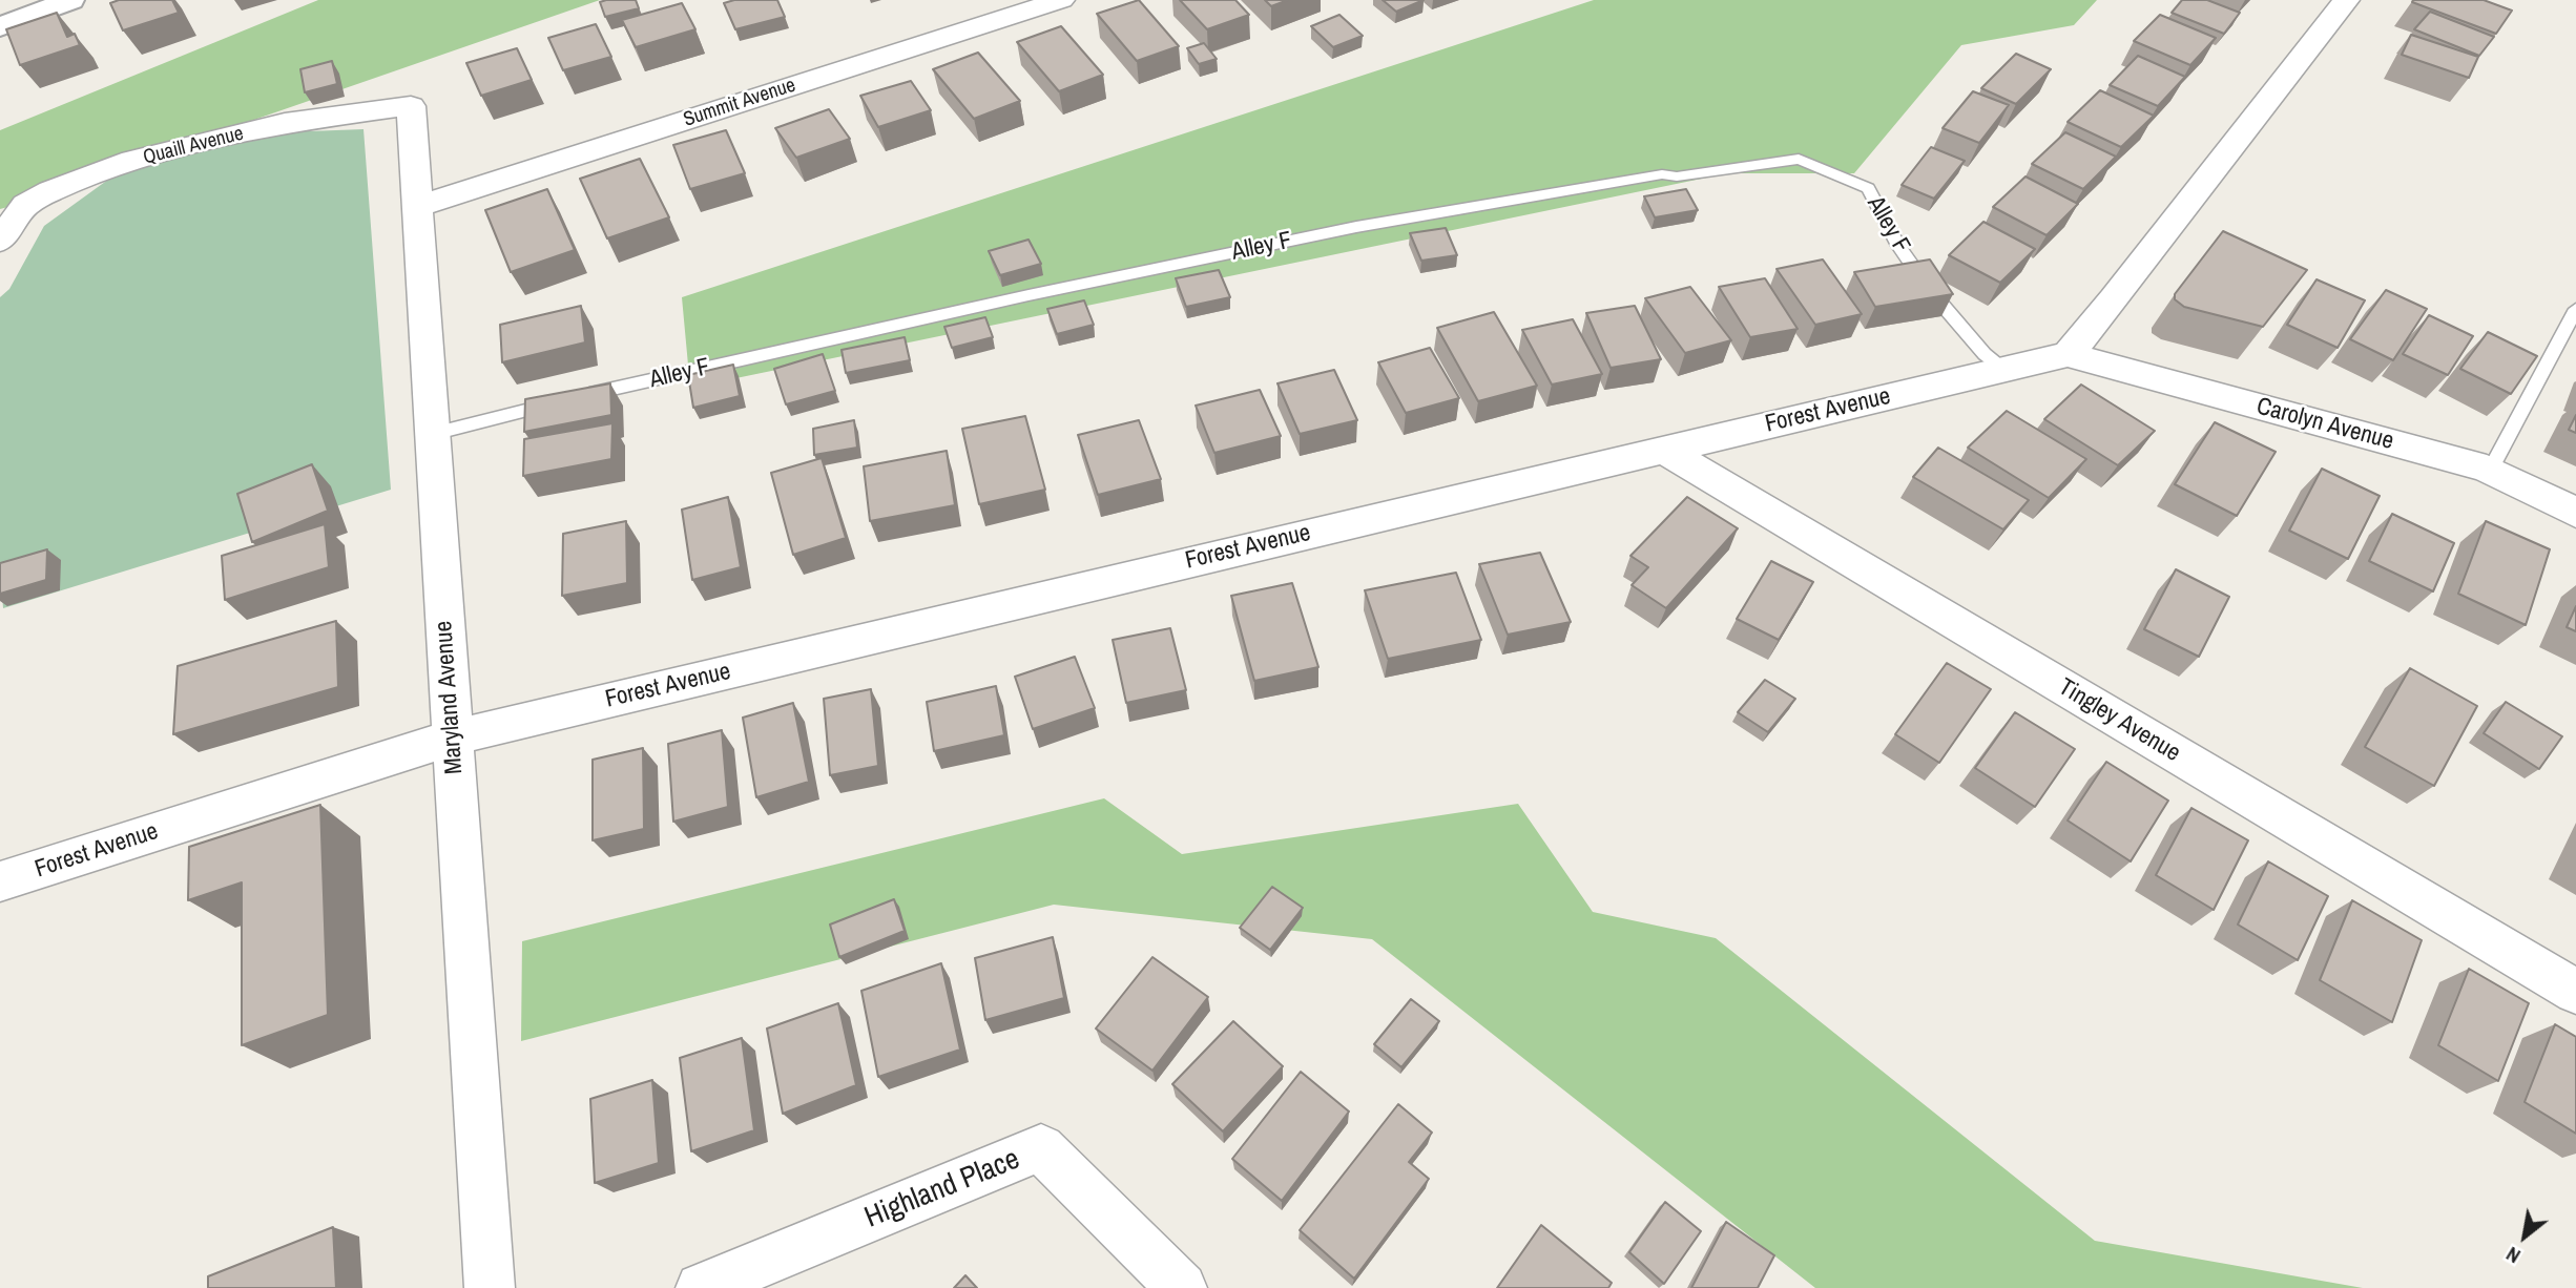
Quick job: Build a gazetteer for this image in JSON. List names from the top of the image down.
{
  "streets": {
    "street": [
      "Summit Avenue",
      "Quaill Avenue",
      "Forest Avenue",
      "Carolyn Avenue",
      "Maryland Avenue",
      "Tingley Avenue",
      "Highland Place"
    ],
    "lane": ["Alley F"]
  },
  "crossings": [
    ["Summit Avenue", "Maryland Avenue"],
    ["Quaill Avenue", "Maryland Avenue"],
    ["Alley F", "Forest Avenue"],
    ["Alley F", "Maryland Avenue"],
    ["Forest Avenue", "Carolyn Avenue"],
    ["Forest Avenue", "Maryland Avenue"],
    ["Forest Avenue", "Tingley Avenue"]
  ],
  "north": "bottom left"
}
